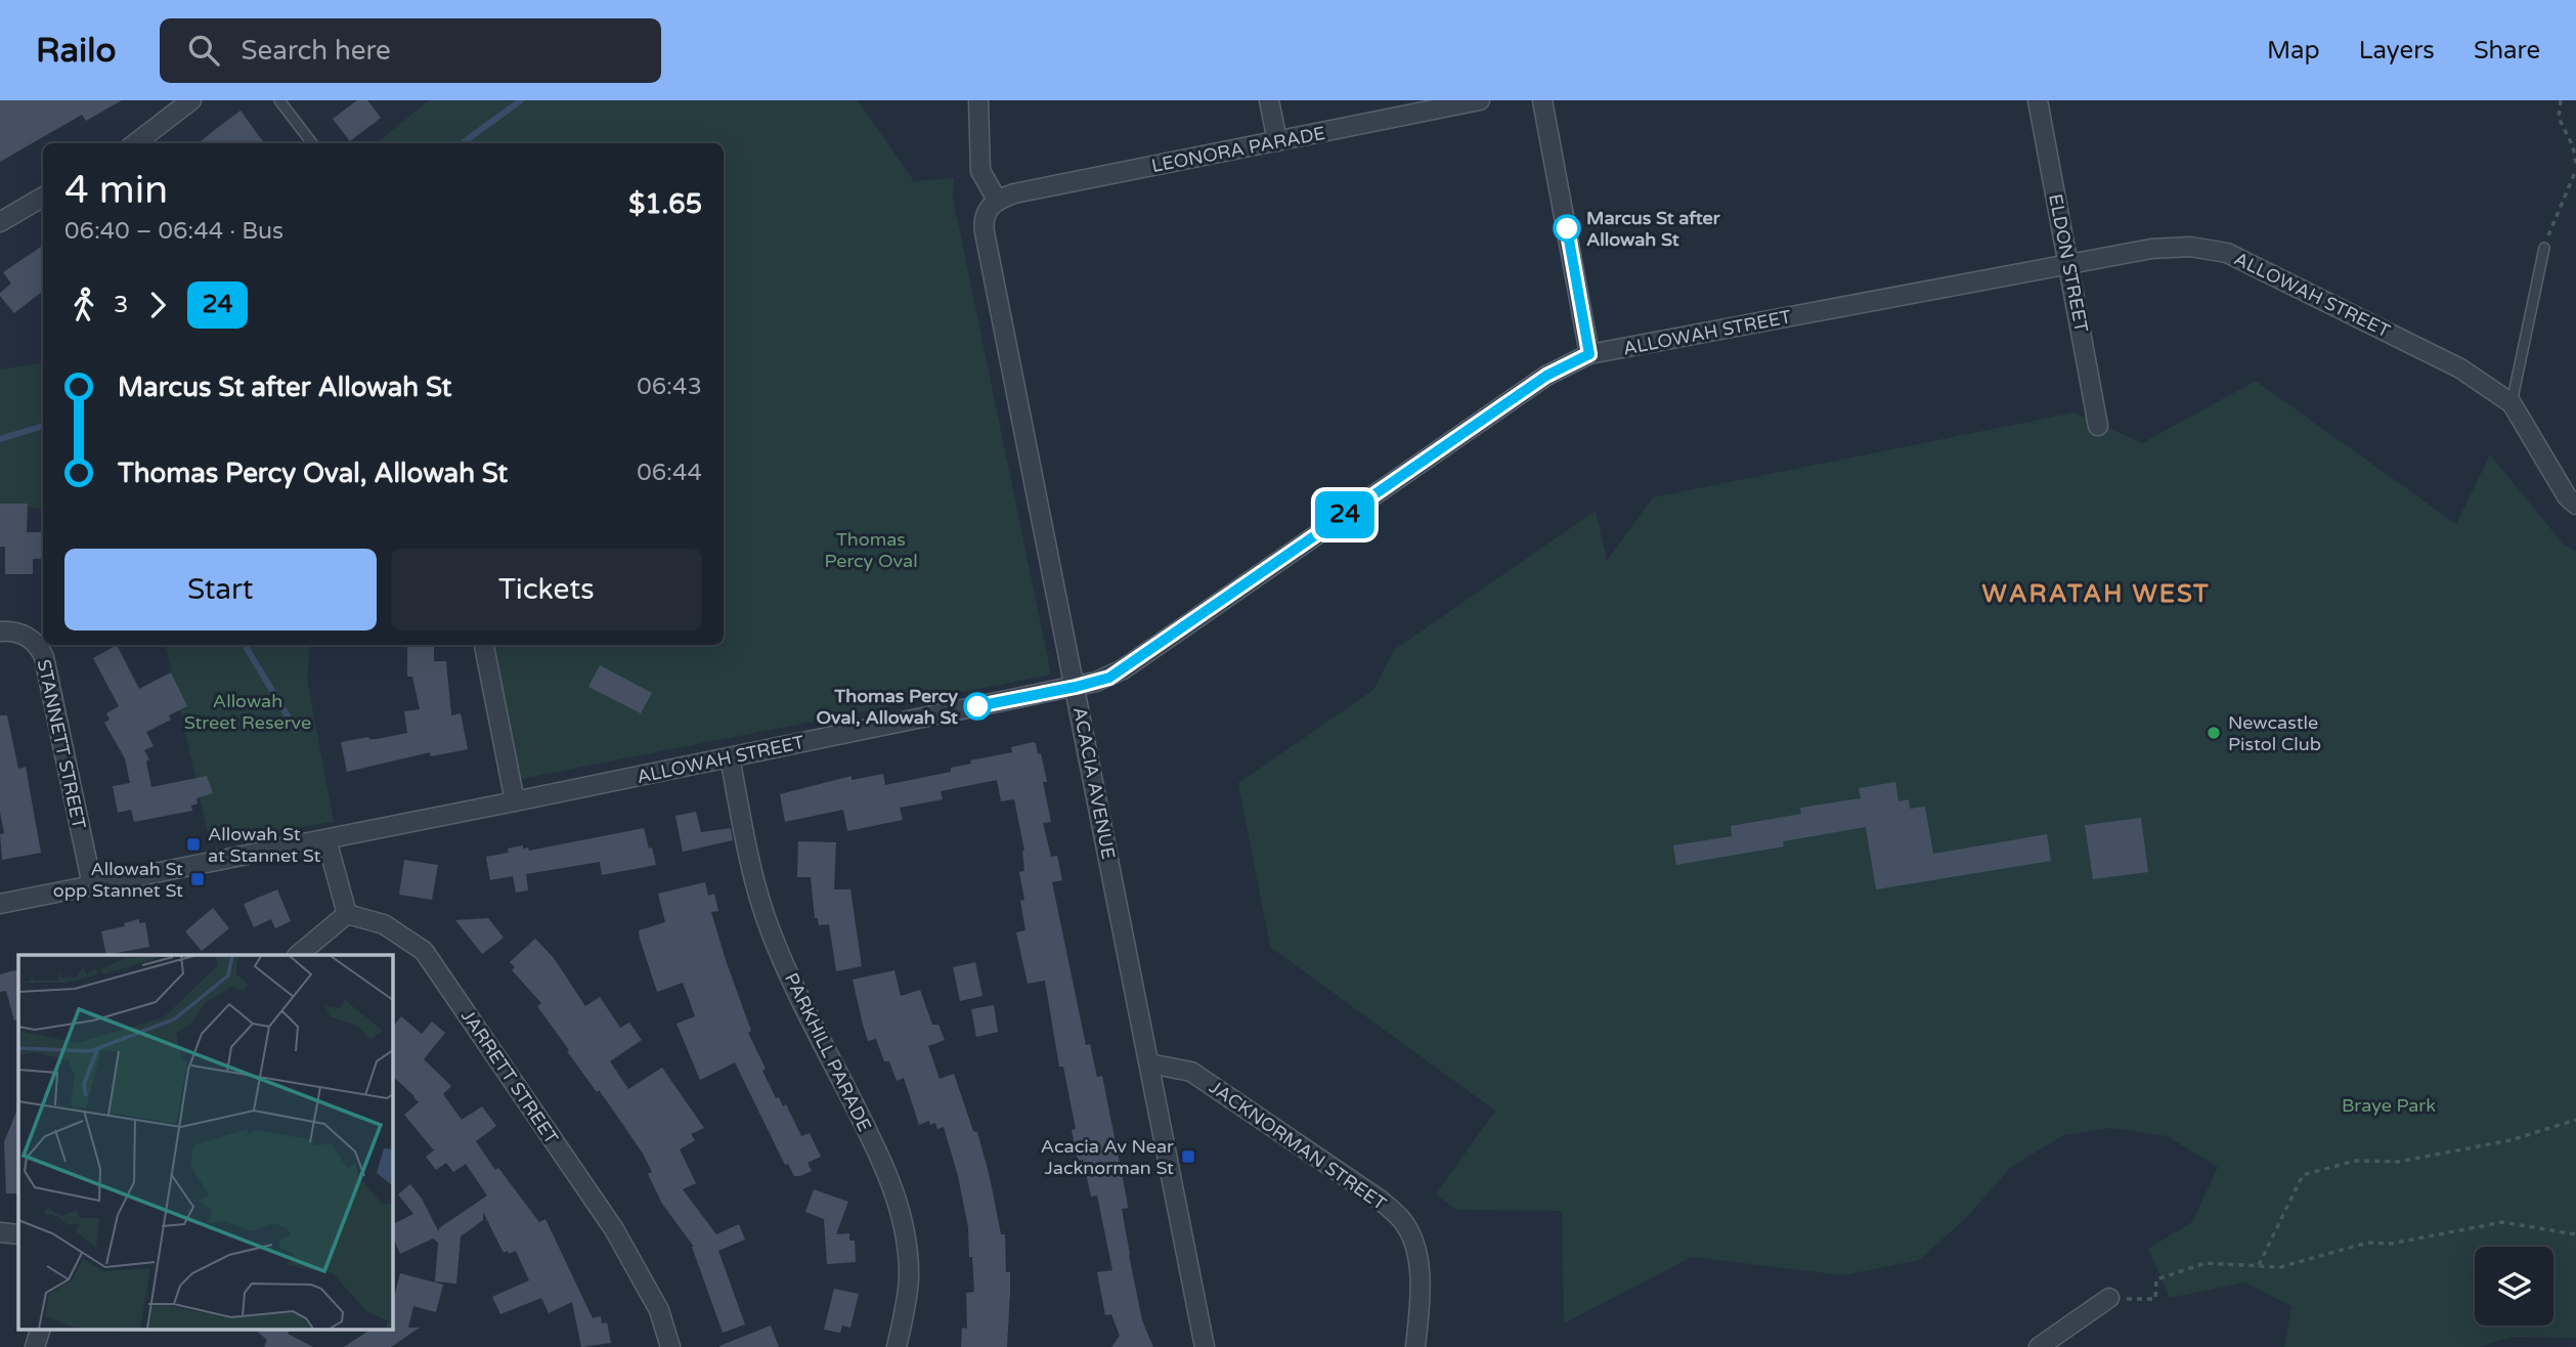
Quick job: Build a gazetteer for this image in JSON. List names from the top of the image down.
{
  "streets": {
    "street": [
      "LEONORA PARADE",
      "ELDON STREET",
      "ALLOWAH STREET",
      "STANNETT STREET",
      "ACACIA AVENUE",
      "PARKHILL PARADE",
      "JARRETT STREET",
      "JACKNORMAN STREET"
    ]
  },
  "crossings": [
    ["LEONORA PARADE", "ACACIA AVENUE"],
    ["ELDON STREET", "ALLOWAH STREET"],
    ["ALLOWAH STREET", "STANNETT STREET"],
    ["ALLOWAH STREET", "ACACIA AVENUE"],
    ["ALLOWAH STREET", "PARKHILL PARADE"],
    ["ACACIA AVENUE", "JACKNORMAN STREET"]
  ],
  "districts": ["WARATAH WEST"],
  "parks": ["Thomas Percy Oval", "Allowah Street Reserve", "Braye Park"],
  "places": {
    "other": ["Marcus St after Allowah St", "Thomas Percy Oval, Allowah St", "Newcastle Pistol Club"],
    "transit": ["Allowah St at Stannet St", "Allowah St opp Stannet St", "Acacia Av Near Jacknorman St"]
  },
  "lines": ["bus line 24"],
  "page": {
    "header": "Railo",
    "search": "Search here",
    "nav": ["Map", "Layers", "Share"],
    "on_map": "24",
    "heading": ["4 min", "06:40 – 06:44 · Bus", "$1.65"],
    "legs": ["3", "24"],
    "list": [
      {
        "name": "Marcus St after Allowah St",
        "value": "06:43"
      },
      {
        "name": "Thomas Percy Oval, Allowah St",
        "value": "06:44"
      }
    ],
    "buttons": ["Start", "Tickets"]
  }
}
